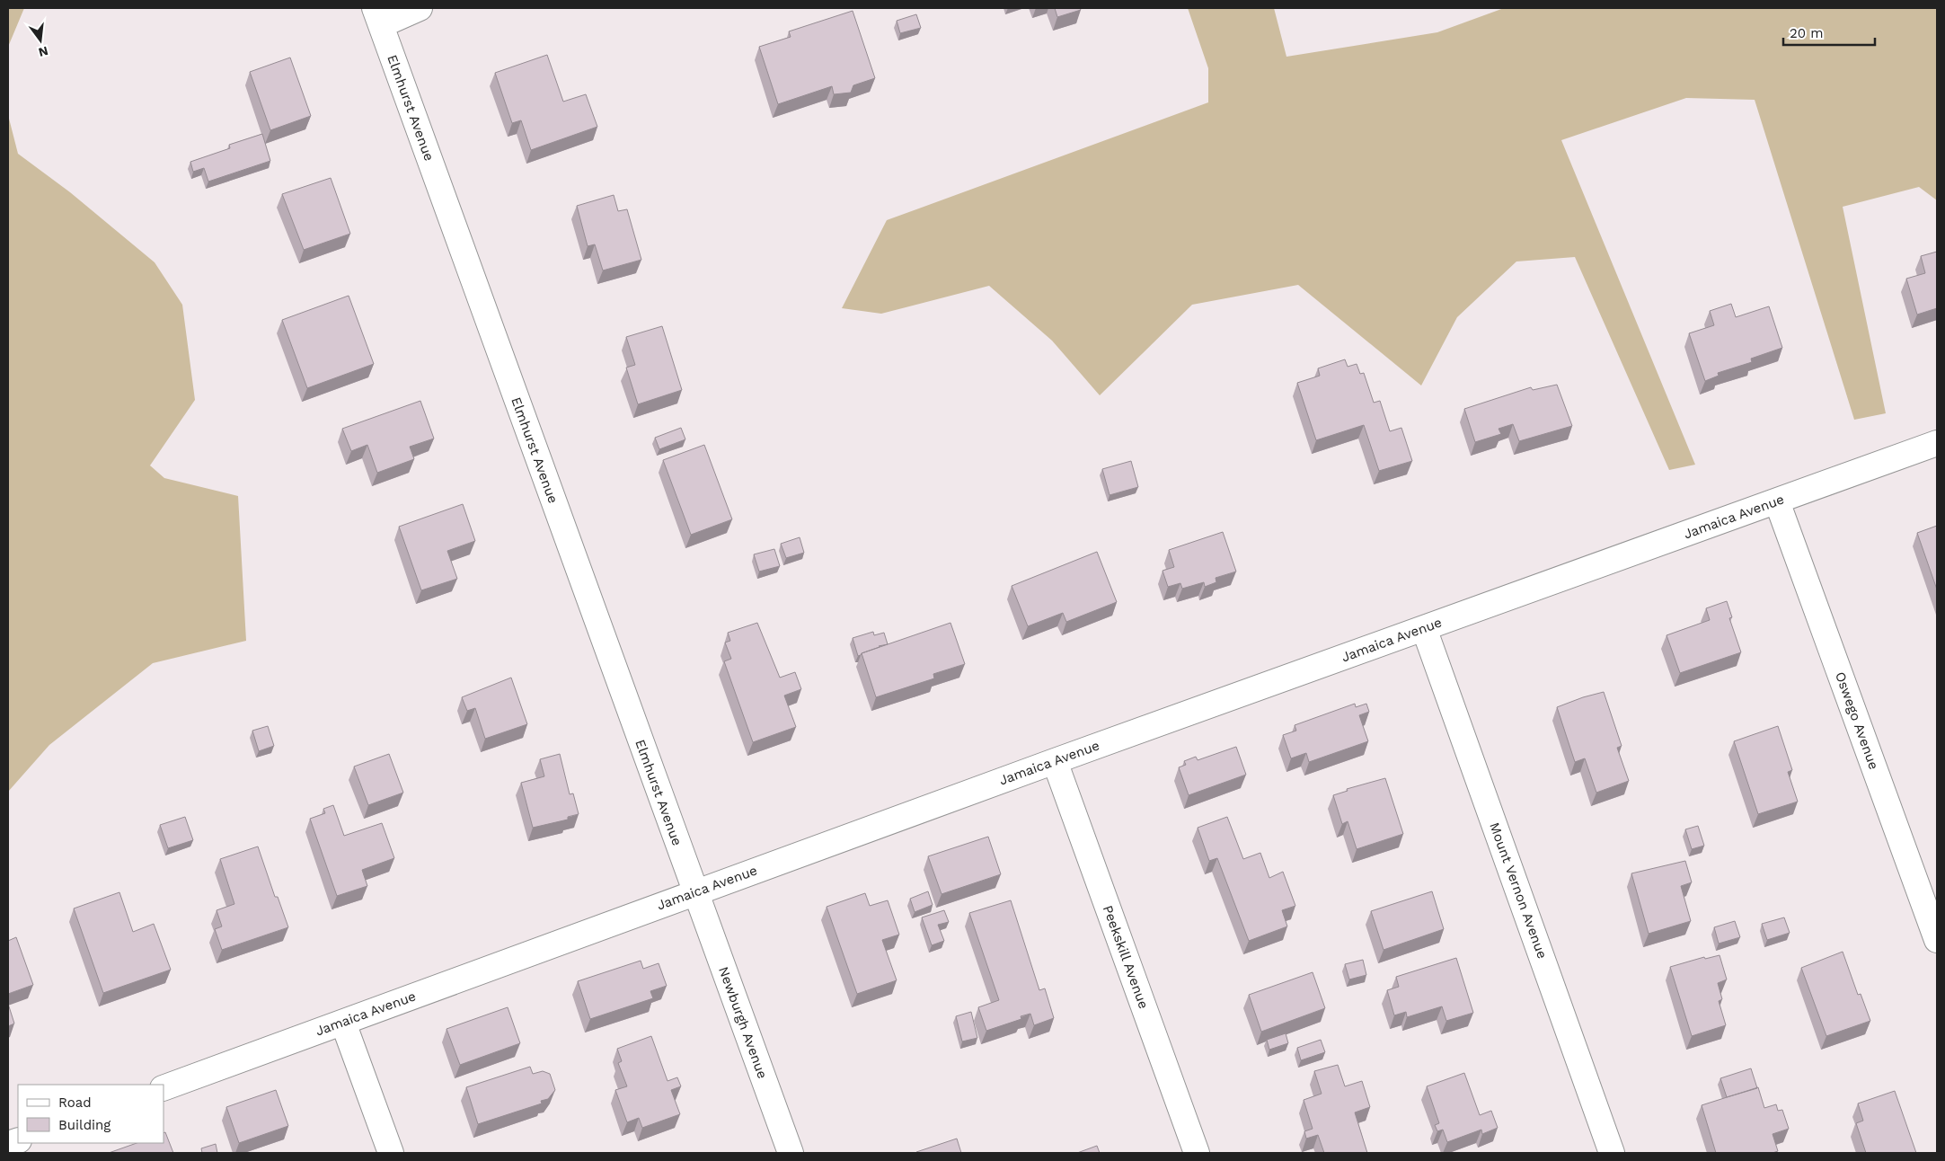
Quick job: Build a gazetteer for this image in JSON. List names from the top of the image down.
{
  "streets": {
    "street": [
      "Elmhurst Avenue",
      "Jamaica Avenue",
      "Oswego Avenue",
      "Mount Vernon Avenue",
      "Peekskill Avenue",
      "Newburgh Avenue"
    ]
  },
  "crossings": [
    ["Elmhurst Avenue", "Jamaica Avenue"],
    ["Elmhurst Avenue", "Newburgh Avenue"],
    ["Jamaica Avenue", "Oswego Avenue"],
    ["Jamaica Avenue", "Mount Vernon Avenue"],
    ["Jamaica Avenue", "Peekskill Avenue"],
    ["Jamaica Avenue", "Newburgh Avenue"]
  ],
  "legend": ["Road", "Building"],
  "scale_bar": "20 m",
  "north": "bottom"
}
